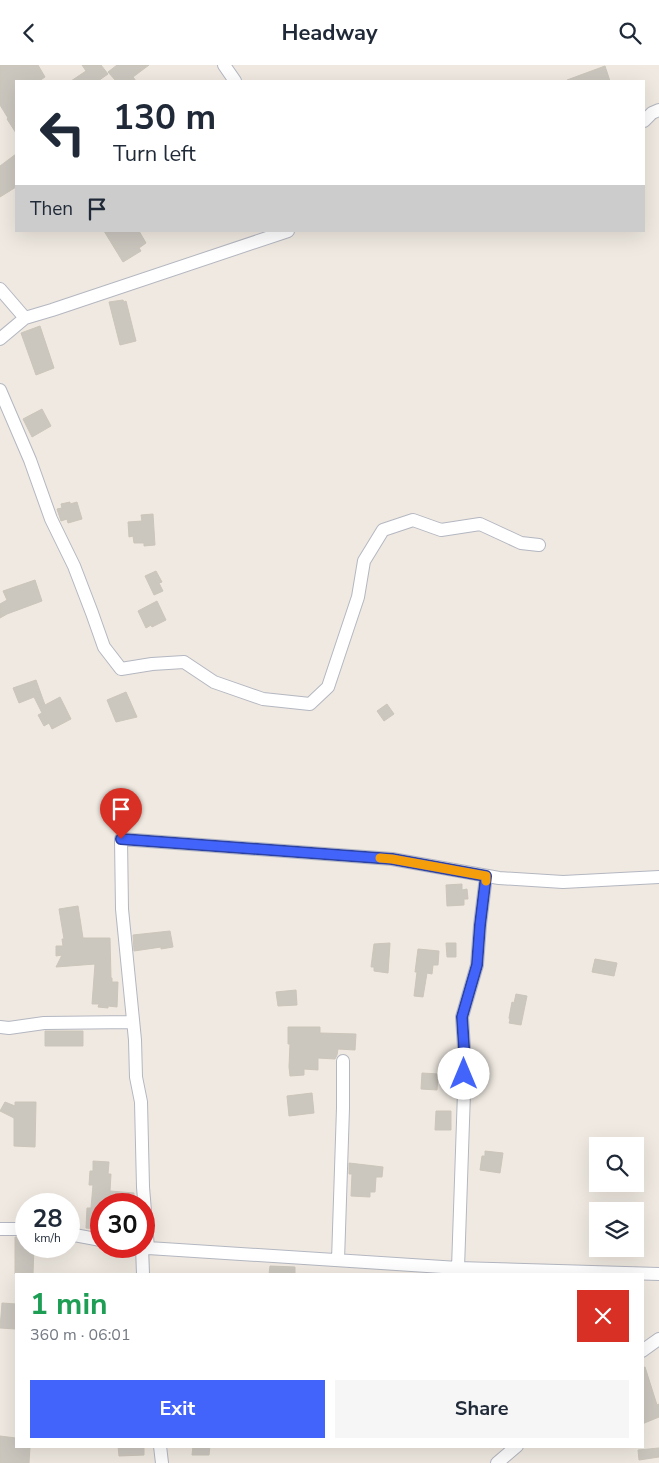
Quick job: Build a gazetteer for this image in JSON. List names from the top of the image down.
{
  "page": {
    "header": "Headway",
    "turn": ["130 m", "Turn left"],
    "then": "Then",
    "speed": "28 km/h",
    "limit": "30",
    "heading": ["1 min", "360 m · 06:01"],
    "buttons": ["Exit", "Share"]
  }
}
